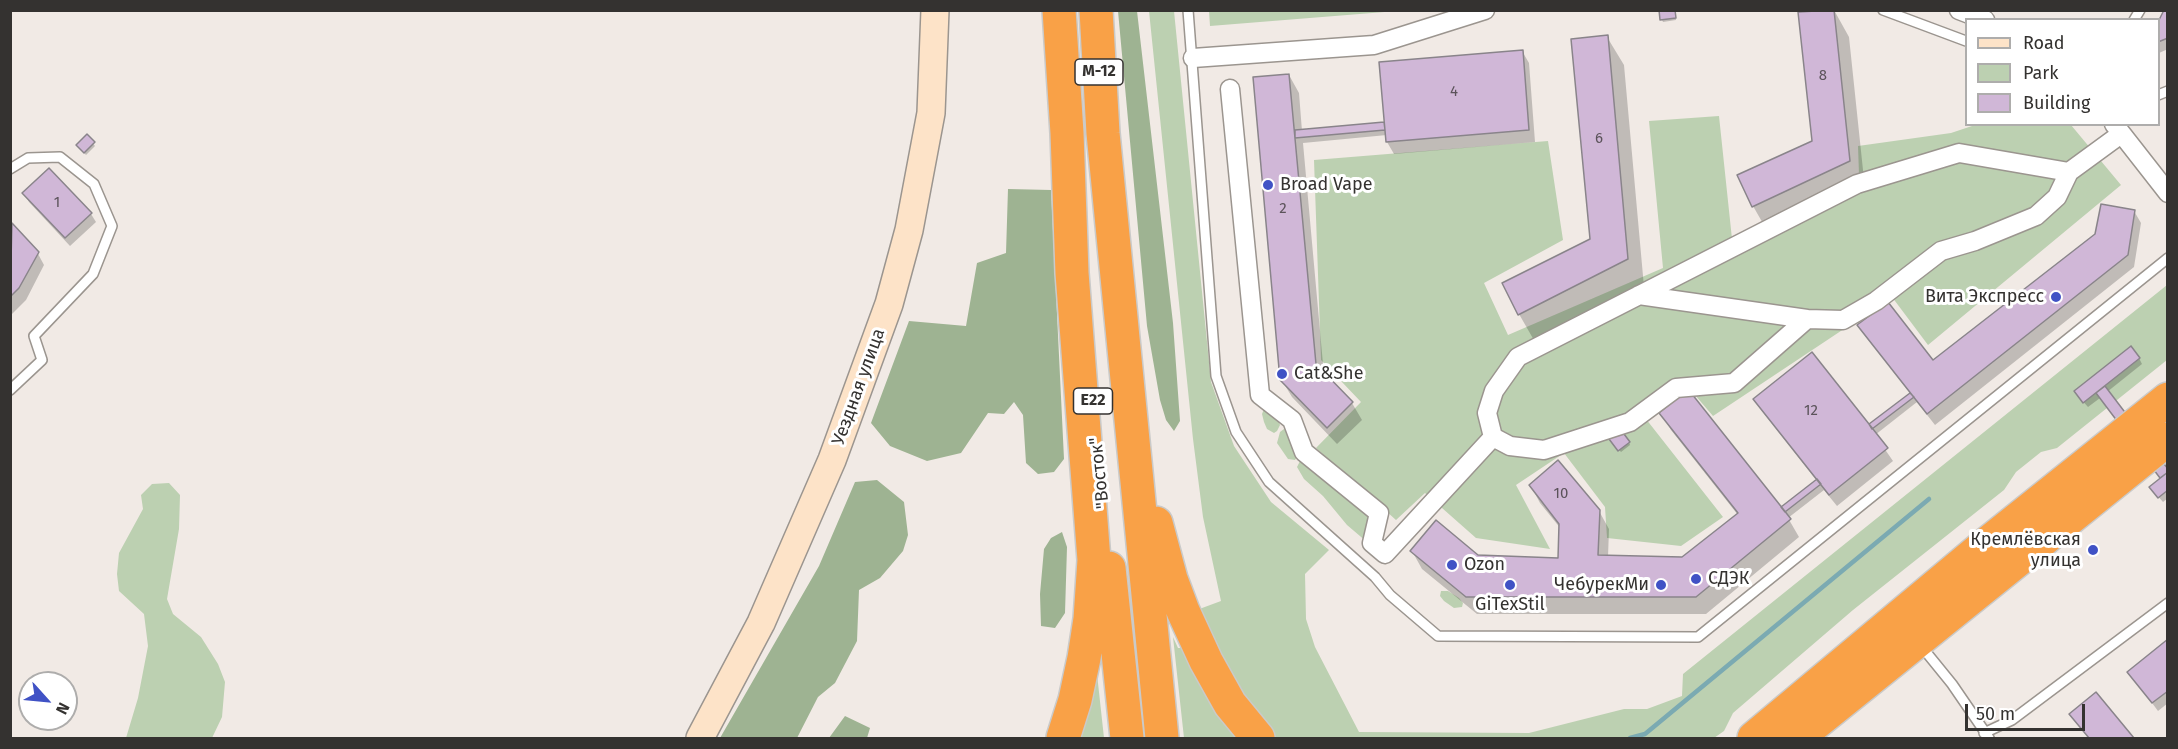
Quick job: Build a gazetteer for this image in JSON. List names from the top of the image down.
{
  "streets": {
    "highway": ["М-12", "E22", "\"Восток\""],
    "street": ["Уездная улица"]
  },
  "crossings": [
    ["М-12", "\"Восток\""]
  ],
  "places": [
    "Broad Vape",
    "Вита Экспресс",
    "Cat&She",
    "Кремлёвская улица",
    "Ozon",
    "СДЭК",
    "GiTexStil",
    "ЧебурекМи"
  ],
  "house_numbers": [
    "8",
    "4",
    "6",
    "1",
    "2",
    "12",
    "10"
  ],
  "legend": ["Road", "Park", "Building"],
  "scale_bar": "50 m",
  "north": "bottom right"
}
